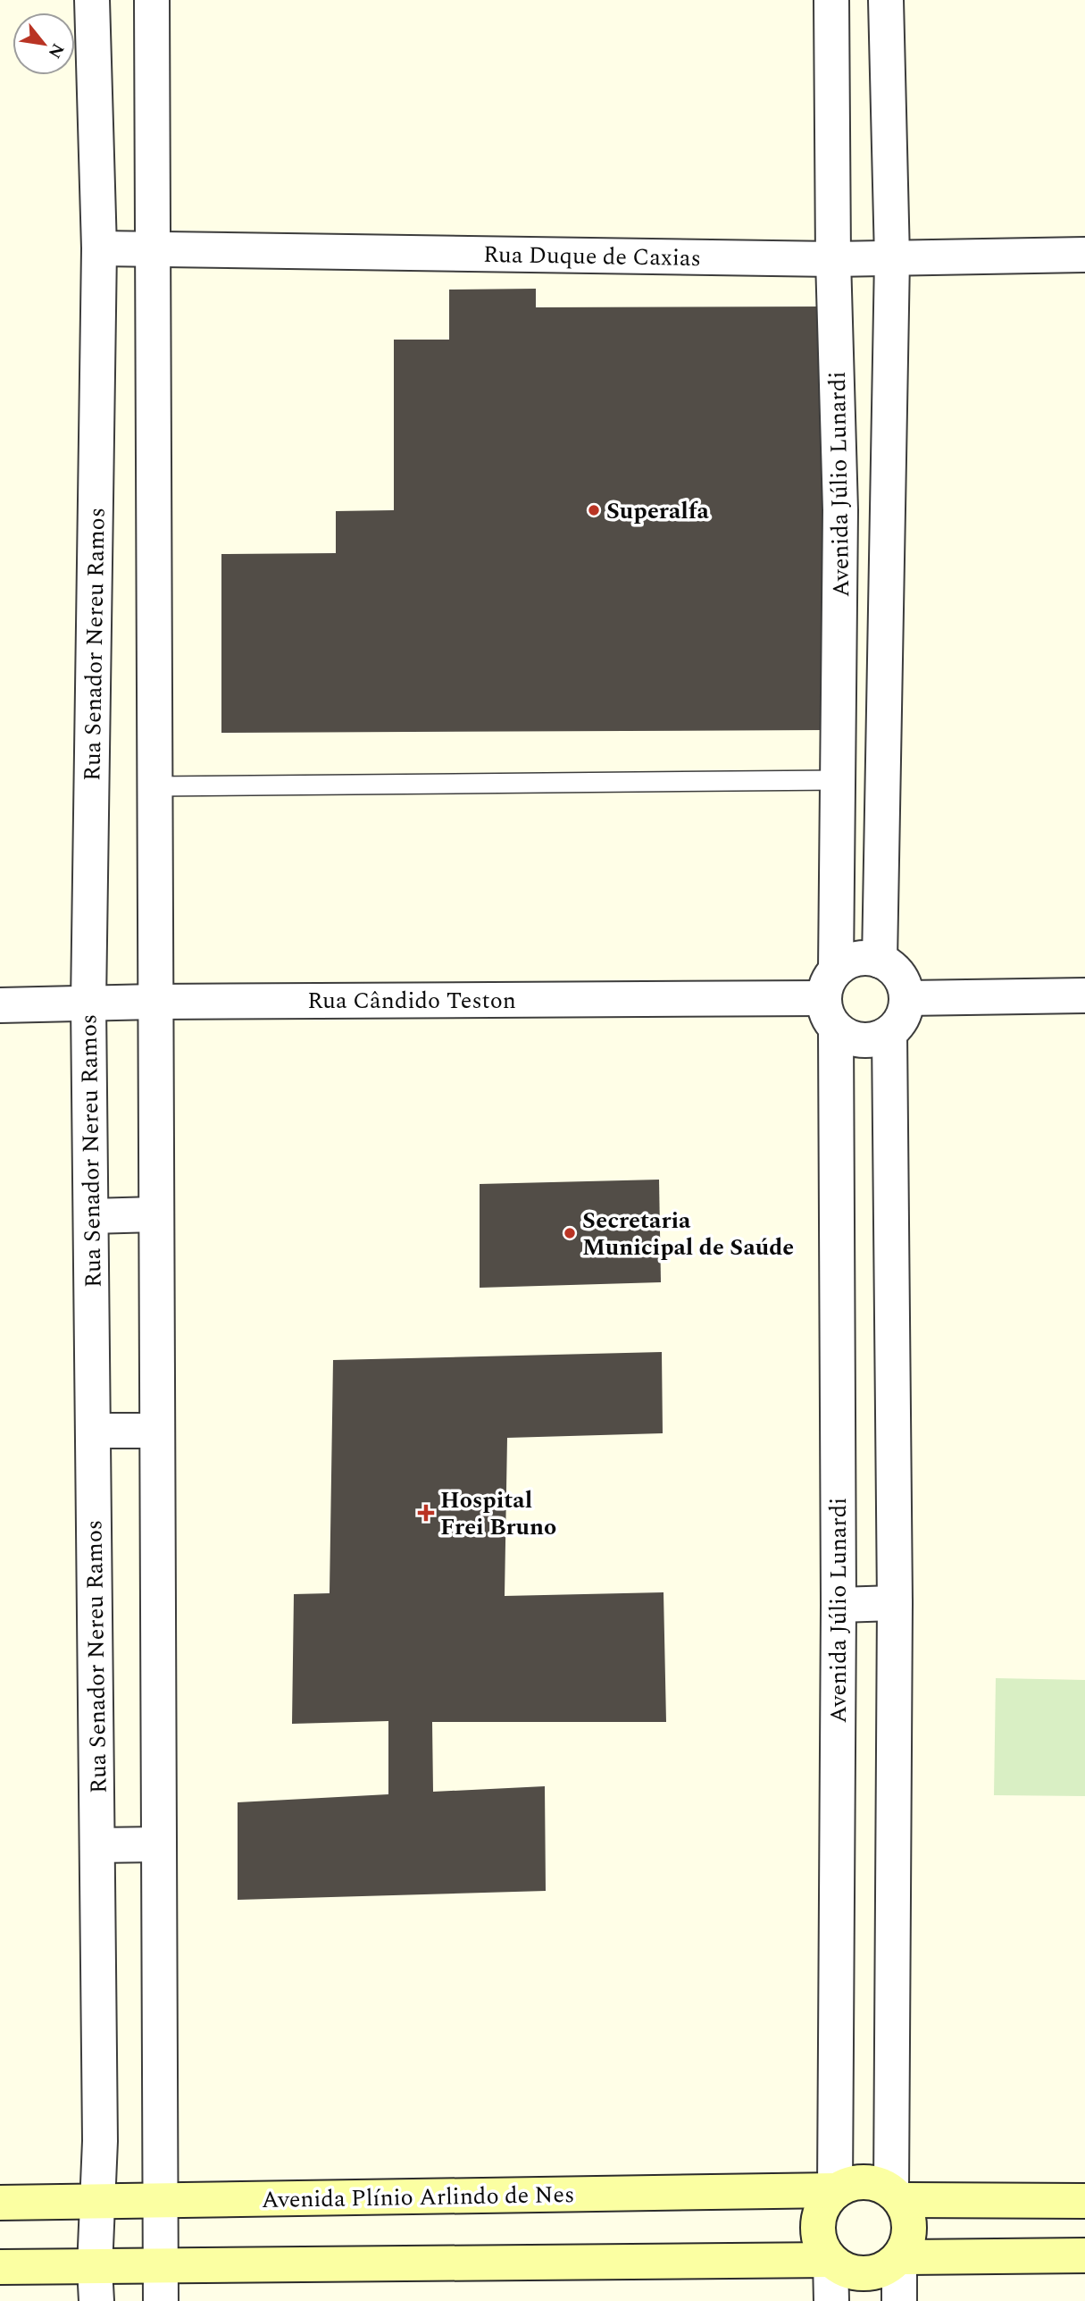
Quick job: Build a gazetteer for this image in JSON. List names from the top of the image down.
{
  "streets": {
    "main road": ["Avenida Plínio Arlindo de Nes"],
    "street": [
      "Rua Duque de Caxias",
      "Avenida Júlio Lunardi",
      "Rua Senador Nereu Ramos",
      "Rua Cândido Teston"
    ]
  },
  "crossings": [
    ["Rua Duque de Caxias", "Avenida Júlio Lunardi"],
    ["Rua Duque de Caxias", "Rua Senador Nereu Ramos"],
    ["Avenida Júlio Lunardi", "Rua Cândido Teston"],
    ["Avenida Júlio Lunardi", "Avenida Plínio Arlindo de Nes"],
    ["Rua Senador Nereu Ramos", "Rua Cândido Teston"],
    ["Rua Senador Nereu Ramos", "Avenida Plínio Arlindo de Nes"]
  ],
  "places": {
    "other": ["Superalfa", "Secretaria Municipal de Saúde"],
    "health": ["Hospital Frei Bruno"]
  },
  "north": "bottom right"
}
